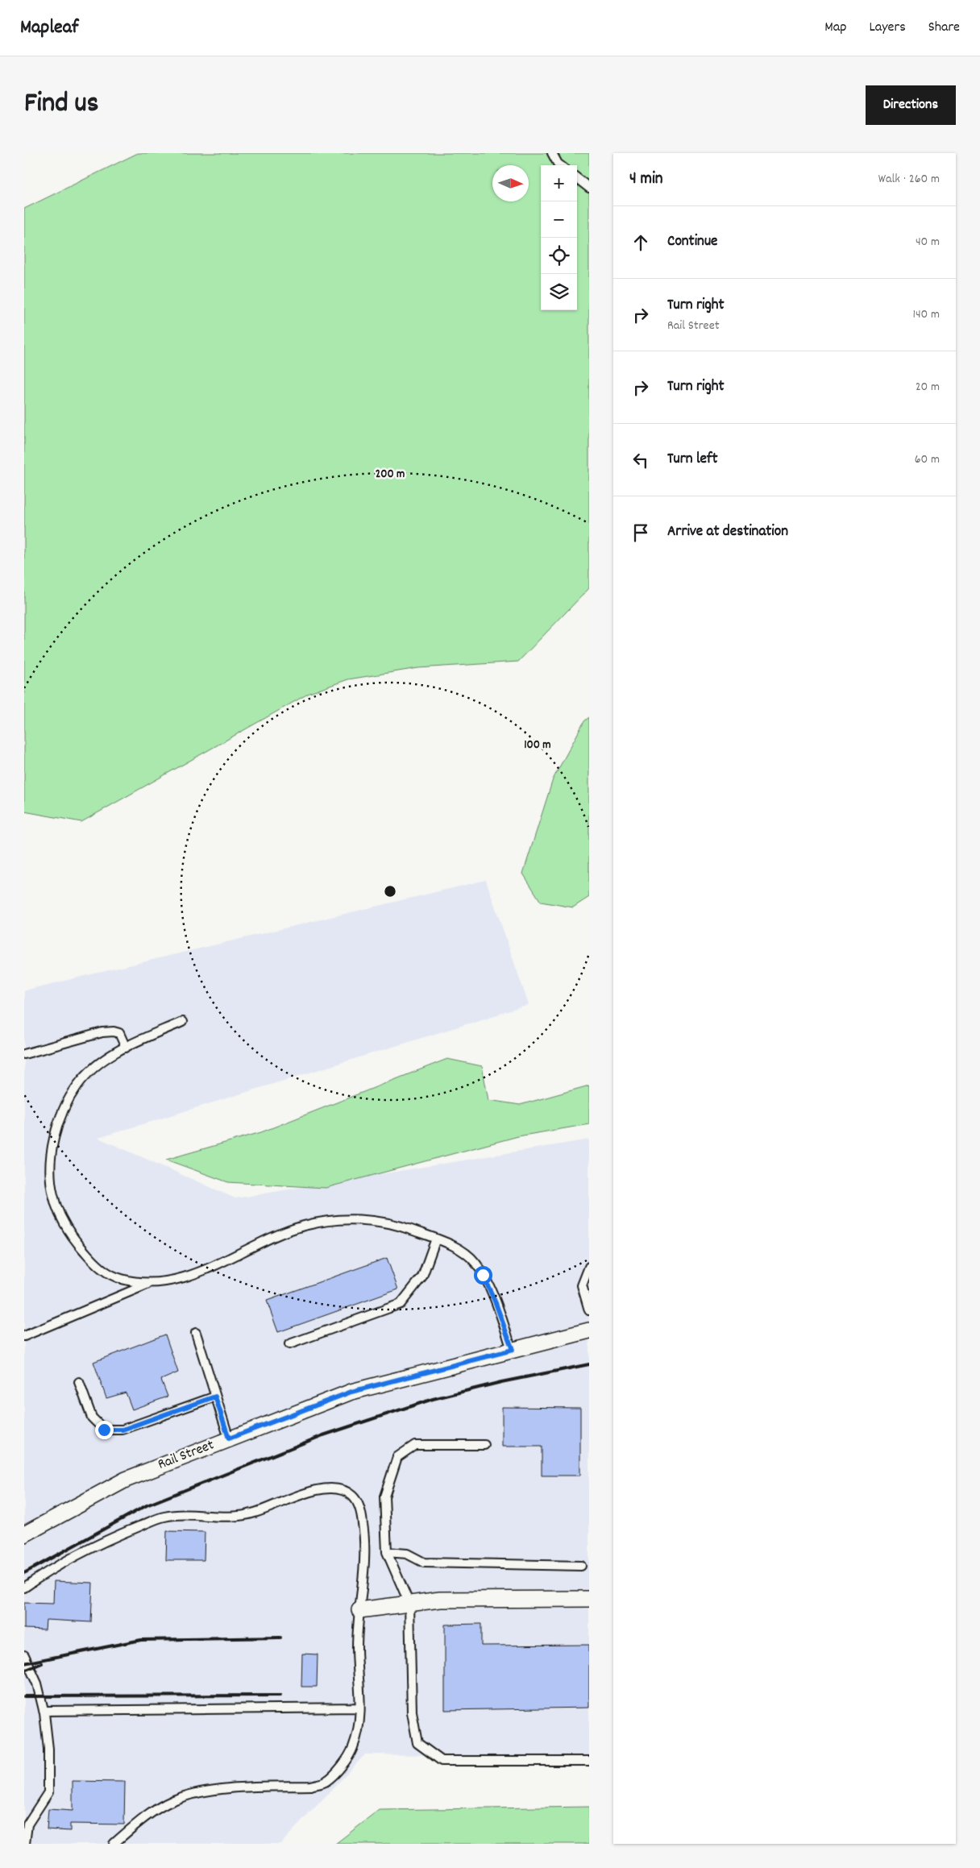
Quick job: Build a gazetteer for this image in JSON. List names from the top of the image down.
{
  "streets": {
    "street": ["Rail Street"]
  },
  "north": "right",
  "page": {
    "header": "Mapleaf",
    "nav": ["Map", "Layers", "Share"],
    "title": "Find us",
    "buttons": "Directions",
    "heading": ["4 min", "Walk · 260 m"],
    "map_buttons": ["+", "−"],
    "list": [
      ["Continue", "40 m"],
      ["Turn right", "Rail Street", "140 m"],
      ["Turn right", "20 m"],
      ["Turn left", "60 m"],
      "Arrive at destination"
    ]
  },
  "rings": ["200 m", "100 m"]
}
